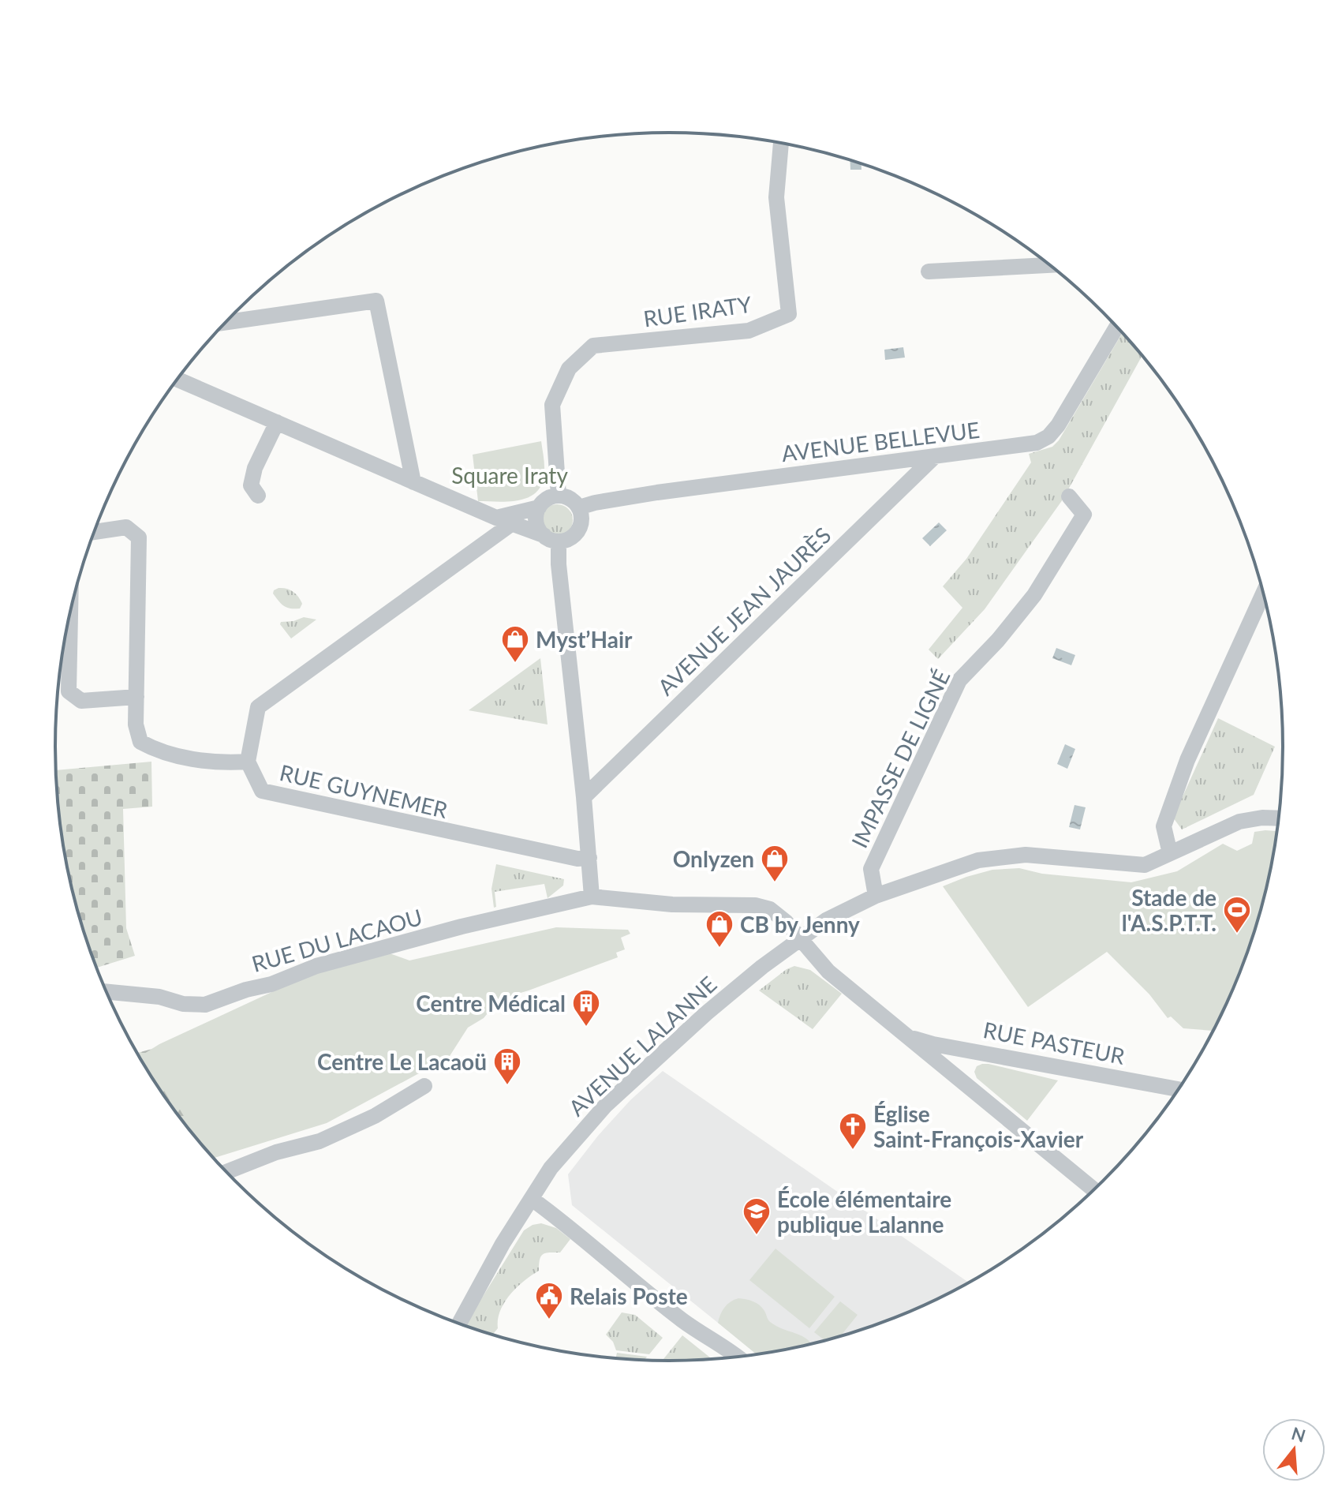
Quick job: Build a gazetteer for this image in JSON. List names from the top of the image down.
{
  "streets": {
    "street": [
      "RUE IRATY",
      "AVENUE BELLEVUE",
      "AVENUE JEAN JAURÈS",
      "IMPASSE DE LIGNÉ",
      "RUE GUYNEMER",
      "RUE DU LACAOU",
      "RUE PASTEUR",
      "AVENUE LALANNE"
    ]
  },
  "crossings": [
    ["RUE IRATY", "AVENUE BELLEVUE"],
    ["AVENUE BELLEVUE", "AVENUE JEAN JAURÈS"],
    ["IMPASSE DE LIGNÉ", "AVENUE LALANNE"],
    ["RUE DU LACAOU", "RUE PASTEUR"],
    ["RUE DU LACAOU", "AVENUE LALANNE"]
  ],
  "parks": ["Square Iraty"],
  "places": {
    "shop": ["Myst’Hair", "Onlyzen", "CB by Jenny"],
    "sports": ["Stade de l'A.S.P.T.T."],
    "building": ["Centre Médical", "Centre Le Lacaoü"],
    "church": ["Église Saint-François-Xavier"],
    "school or university": ["École élémentaire publique Lalanne"],
    "public building": ["Relais Poste"]
  },
  "north": "top"
}
